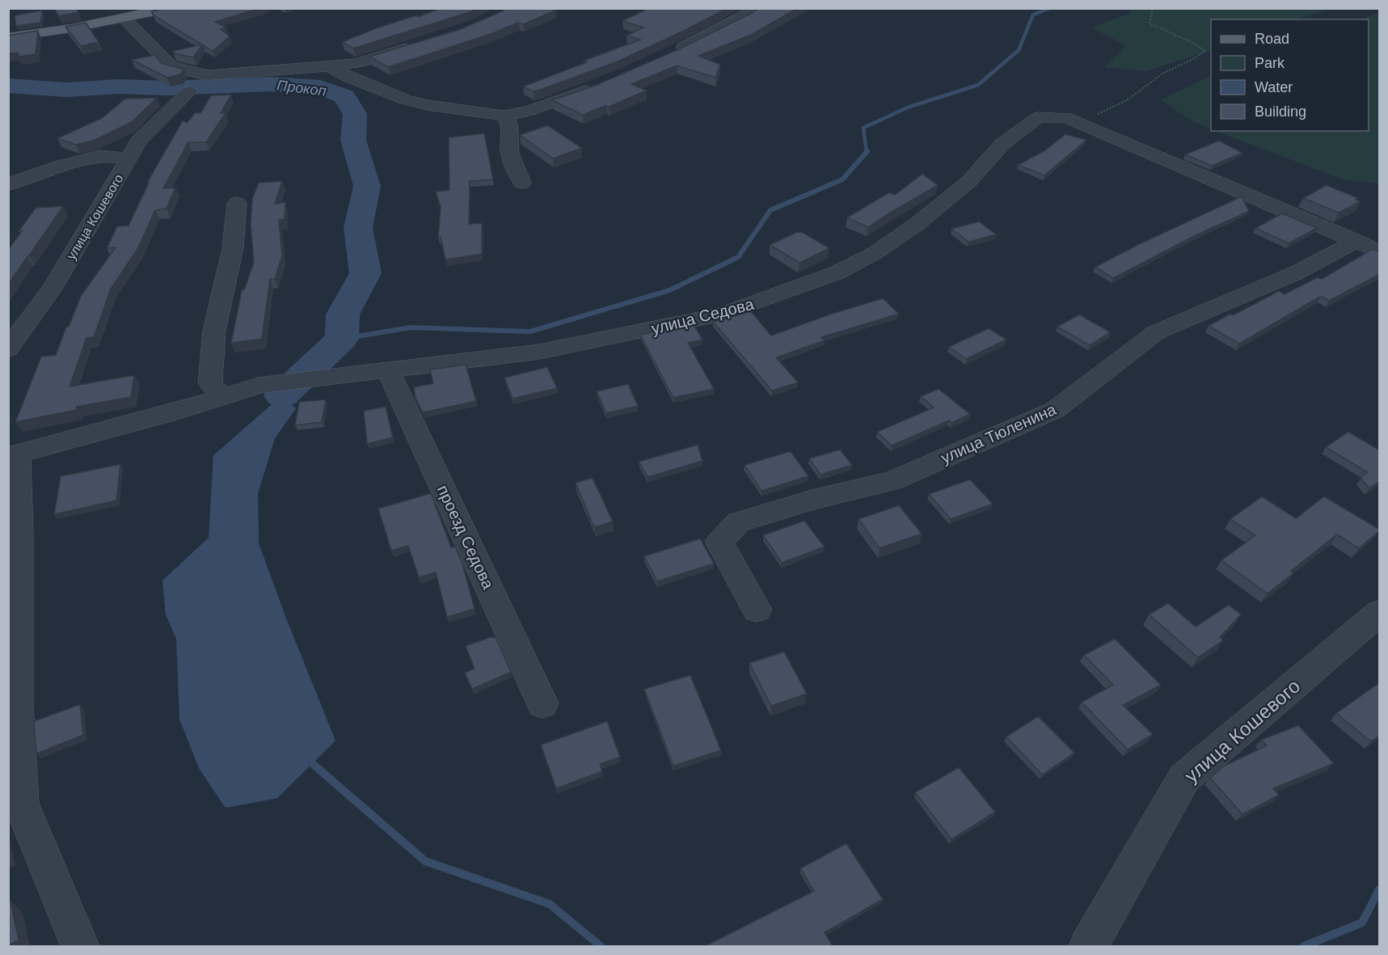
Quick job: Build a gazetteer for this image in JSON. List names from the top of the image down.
{
  "streets": {
    "street": [
      "улица Кошевого",
      "улица Седова",
      "улица Тюленина",
      "проезд Седова"
    ]
  },
  "crossings": [
    ["улица Седова", "проезд Седова"]
  ],
  "water": ["Прокоп"],
  "legend": [
    "Road",
    "Park",
    "Water",
    "Building"
  ]
}
